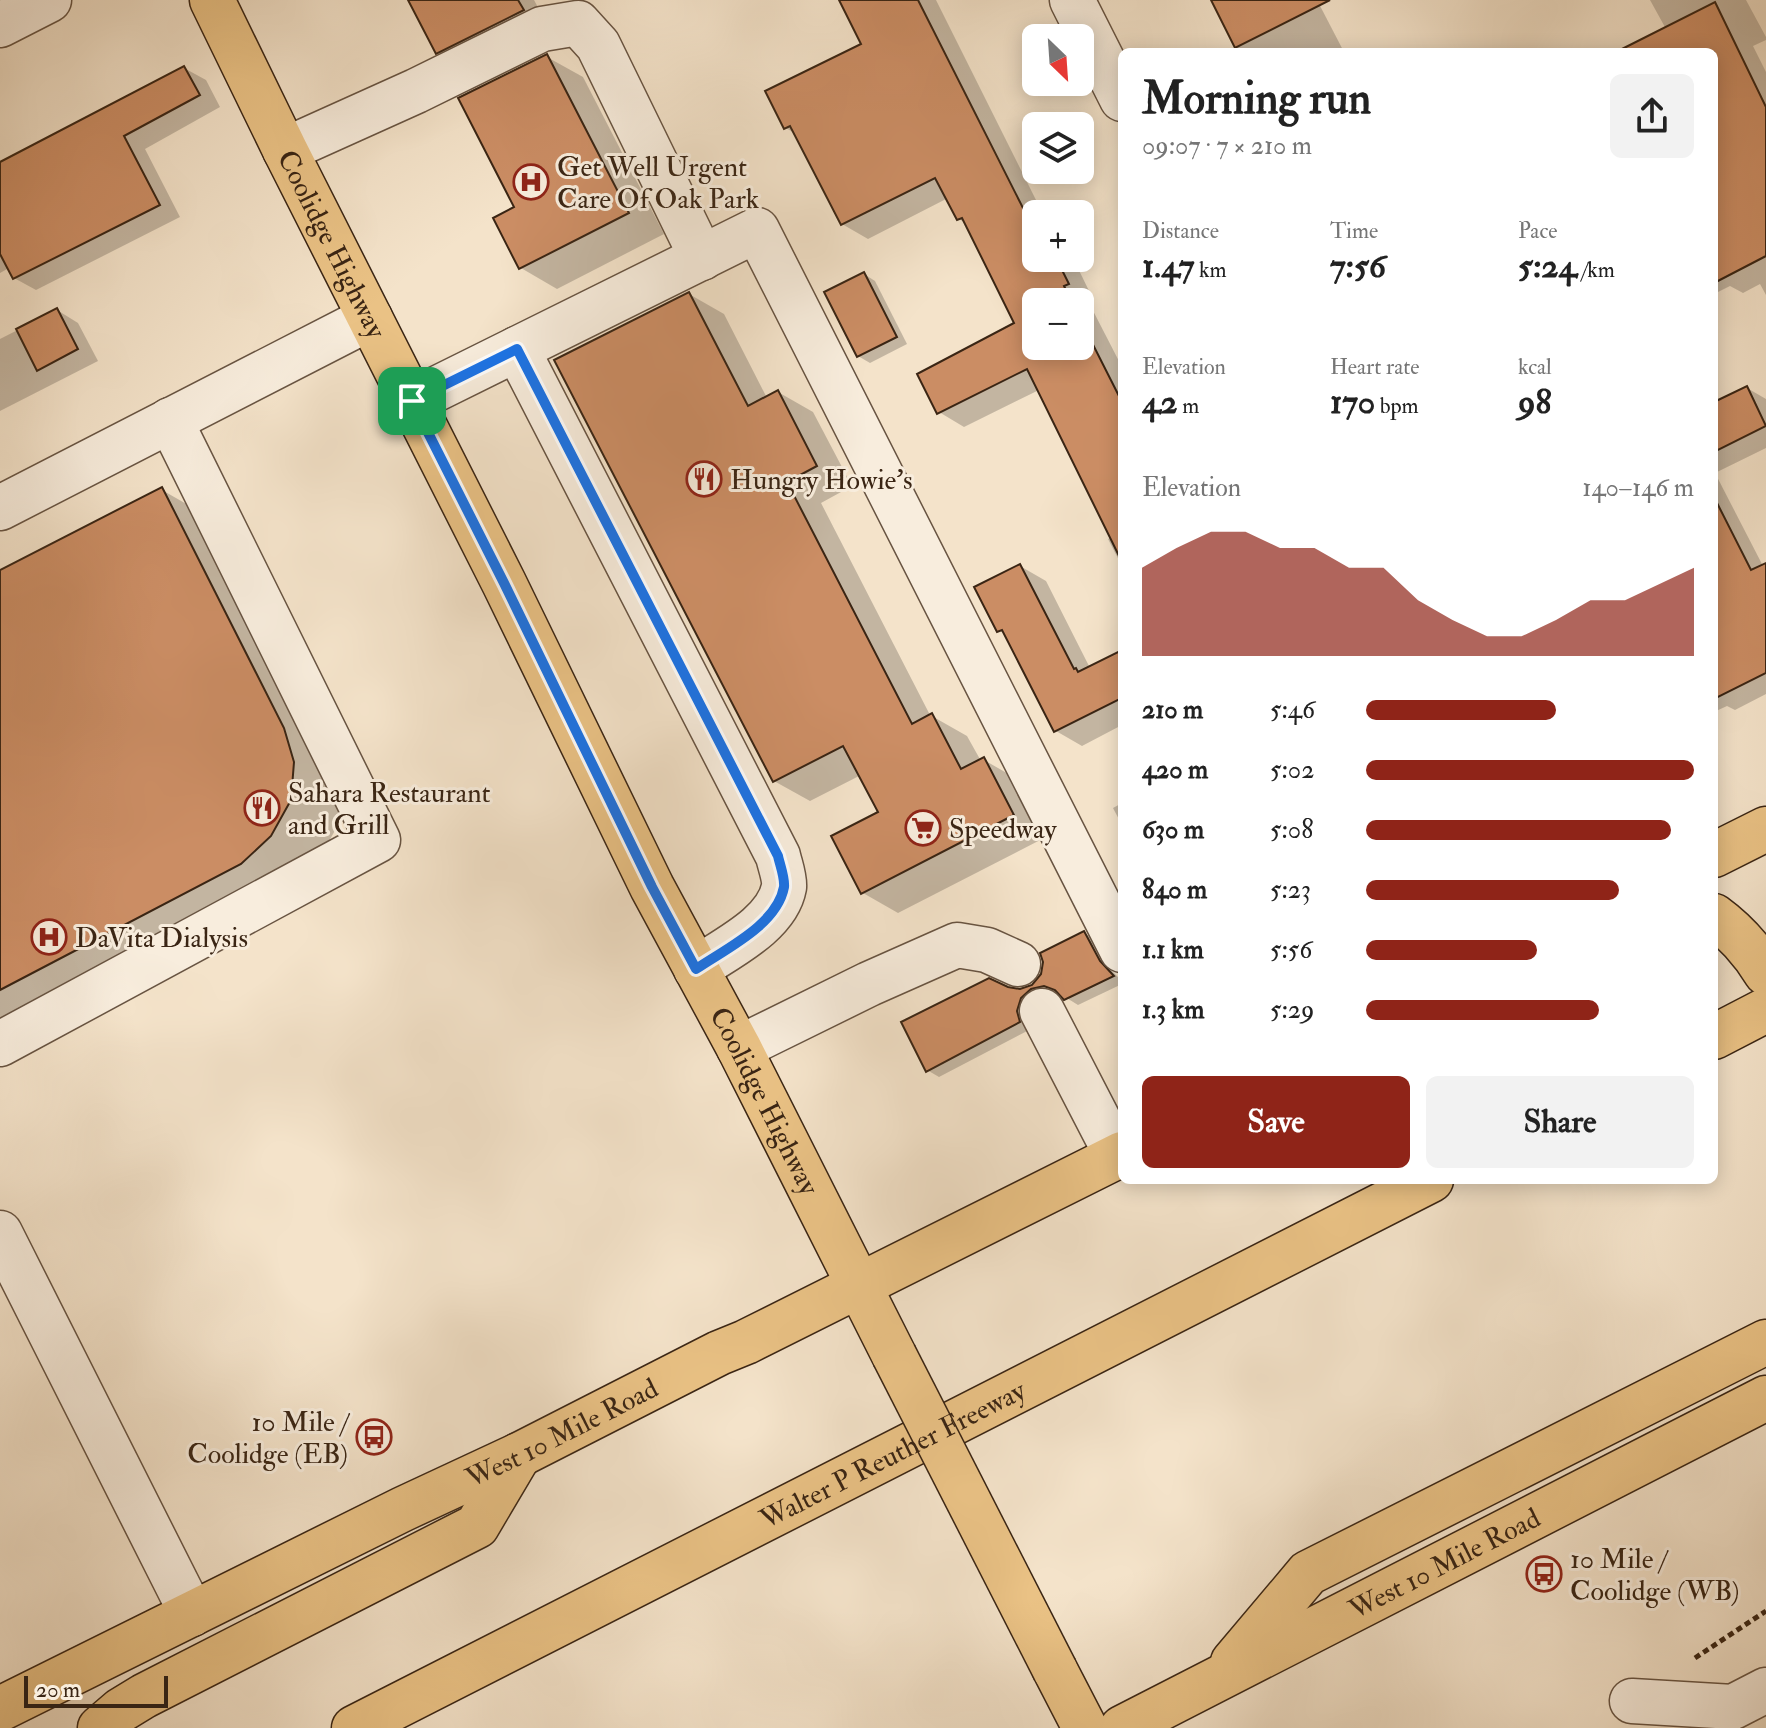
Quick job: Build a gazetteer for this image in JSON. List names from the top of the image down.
{
  "streets": {
    "main road": ["Coolidge Highway", "West 10 Mile Road", "Walter P Reuther Freeway"]
  },
  "crossings": [
    ["Coolidge Highway", "West 10 Mile Road"]
  ],
  "places": {
    "hospital": ["Get Well Urgent Care Of Oak Park", "DaVita Dialysis"],
    "restaurant": ["Hungry Howie's", "Sahara Restaurant and Grill"],
    "supermarket": ["Speedway"],
    "bus stop": ["10 Mile / Coolidge (EB)", "10 Mile / Coolidge (WB)"]
  },
  "scale_bar": "20 m",
  "north": "bottom right",
  "page": {
    "map_buttons": ["+", "−"],
    "heading": ["Morning run", "09:07 · 7 × 210 m"],
    "stats": [
      ["Distance", "1.47 km"],
      ["Time", "7:56"],
      ["Pace", "5:24 /km"],
      ["Elevation", "42 m"],
      ["Heart rate", "170 bpm"],
      ["kcal", "98"]
    ],
    "chart": ["Elevation", "140–146 m"],
    "list": [
      {
        "name": "210 m",
        "note": "5:46"
      },
      {
        "name": "420 m",
        "note": "5:02"
      },
      {
        "name": "630 m",
        "note": "5:08"
      },
      {
        "name": "840 m",
        "note": "5:23"
      },
      {
        "name": "1.1 km",
        "note": "5:56"
      },
      {
        "name": "1.3 km",
        "note": "5:29"
      }
    ],
    "buttons": ["Save", "Share"],
    "scale": "20 m"
  }
}
